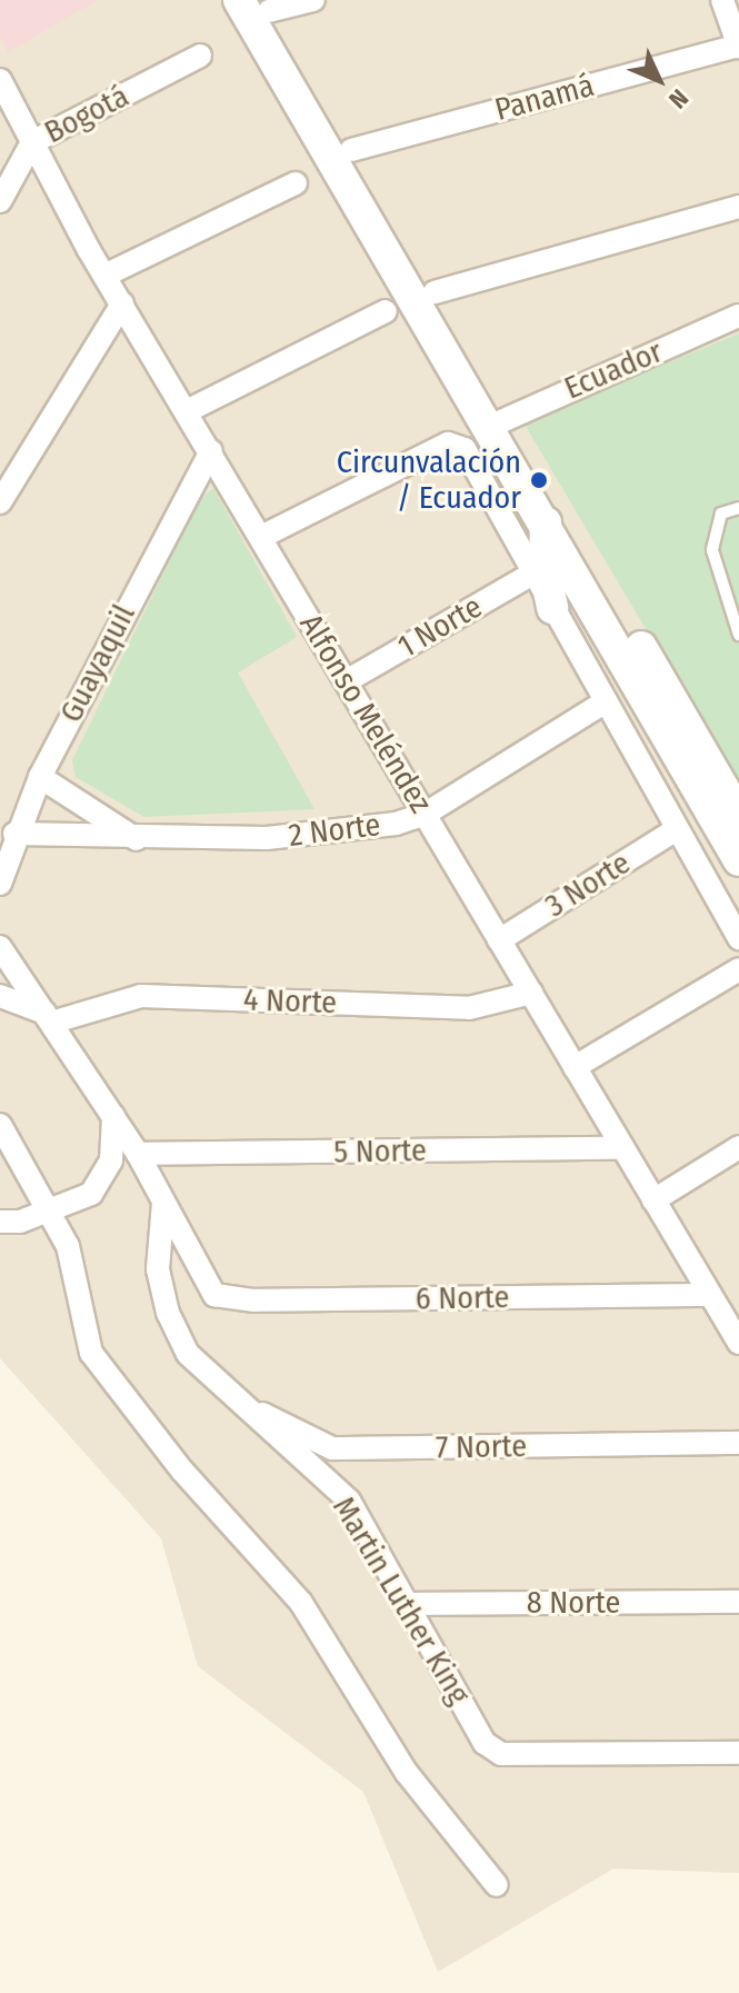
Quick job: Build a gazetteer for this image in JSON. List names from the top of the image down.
{
  "streets": {
    "street": [
      "Panamá",
      "Bogotá",
      "Ecuador",
      "1 Norte",
      "Guayaquil",
      "Alfonso Meléndez",
      "2 Norte",
      "3 Norte",
      "4 Norte",
      "5 Norte",
      "6 Norte",
      "7 Norte",
      "Martin Luther King",
      "8 Norte"
    ]
  },
  "crossings": [
    ["Bogotá", "Alfonso Meléndez"],
    ["1 Norte", "Alfonso Meléndez"],
    ["Guayaquil", "Alfonso Meléndez"],
    ["Guayaquil", "2 Norte"],
    ["Alfonso Meléndez", "2 Norte"],
    ["Alfonso Meléndez", "3 Norte"],
    ["Alfonso Meléndez", "4 Norte"],
    ["Alfonso Meléndez", "5 Norte"],
    ["Alfonso Meléndez", "6 Norte"],
    ["6 Norte", "Martin Luther King"],
    ["7 Norte", "Martin Luther King"],
    ["Martin Luther King", "8 Norte"]
  ],
  "places": ["Circunvalación / Ecuador"],
  "north": "bottom right"
}
